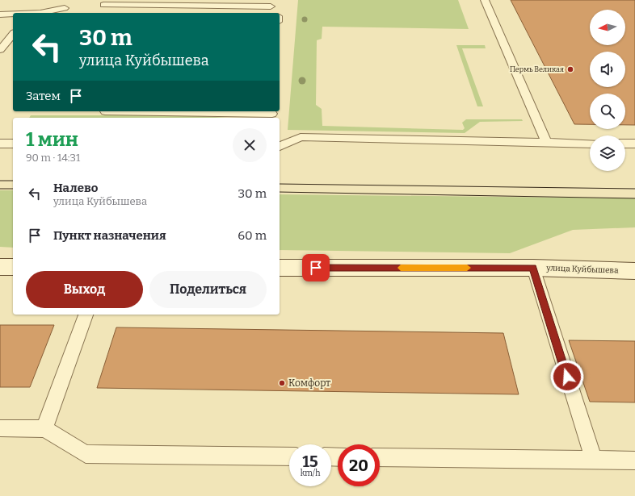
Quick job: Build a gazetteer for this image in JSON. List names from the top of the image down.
{
  "streets": {
    "main road": ["улица Куйбышева"]
  },
  "places": ["Пермь Великая", "Комфорт"],
  "north": "left",
  "page": {
    "turn": ["30 m", "улица Куйбышева"],
    "then": "Затем",
    "heading": ["1 мин", "90 m · 14:31"],
    "list": [
      {
        "name": "Налево",
        "note": "улица Куйбышева",
        "value": "30 m"
      },
      {
        "name": "Пункт назначения",
        "value": "60 m"
      }
    ],
    "buttons": ["Выход", "Поделиться"],
    "speed": "15 km/h",
    "limit": "20"
  }
}
